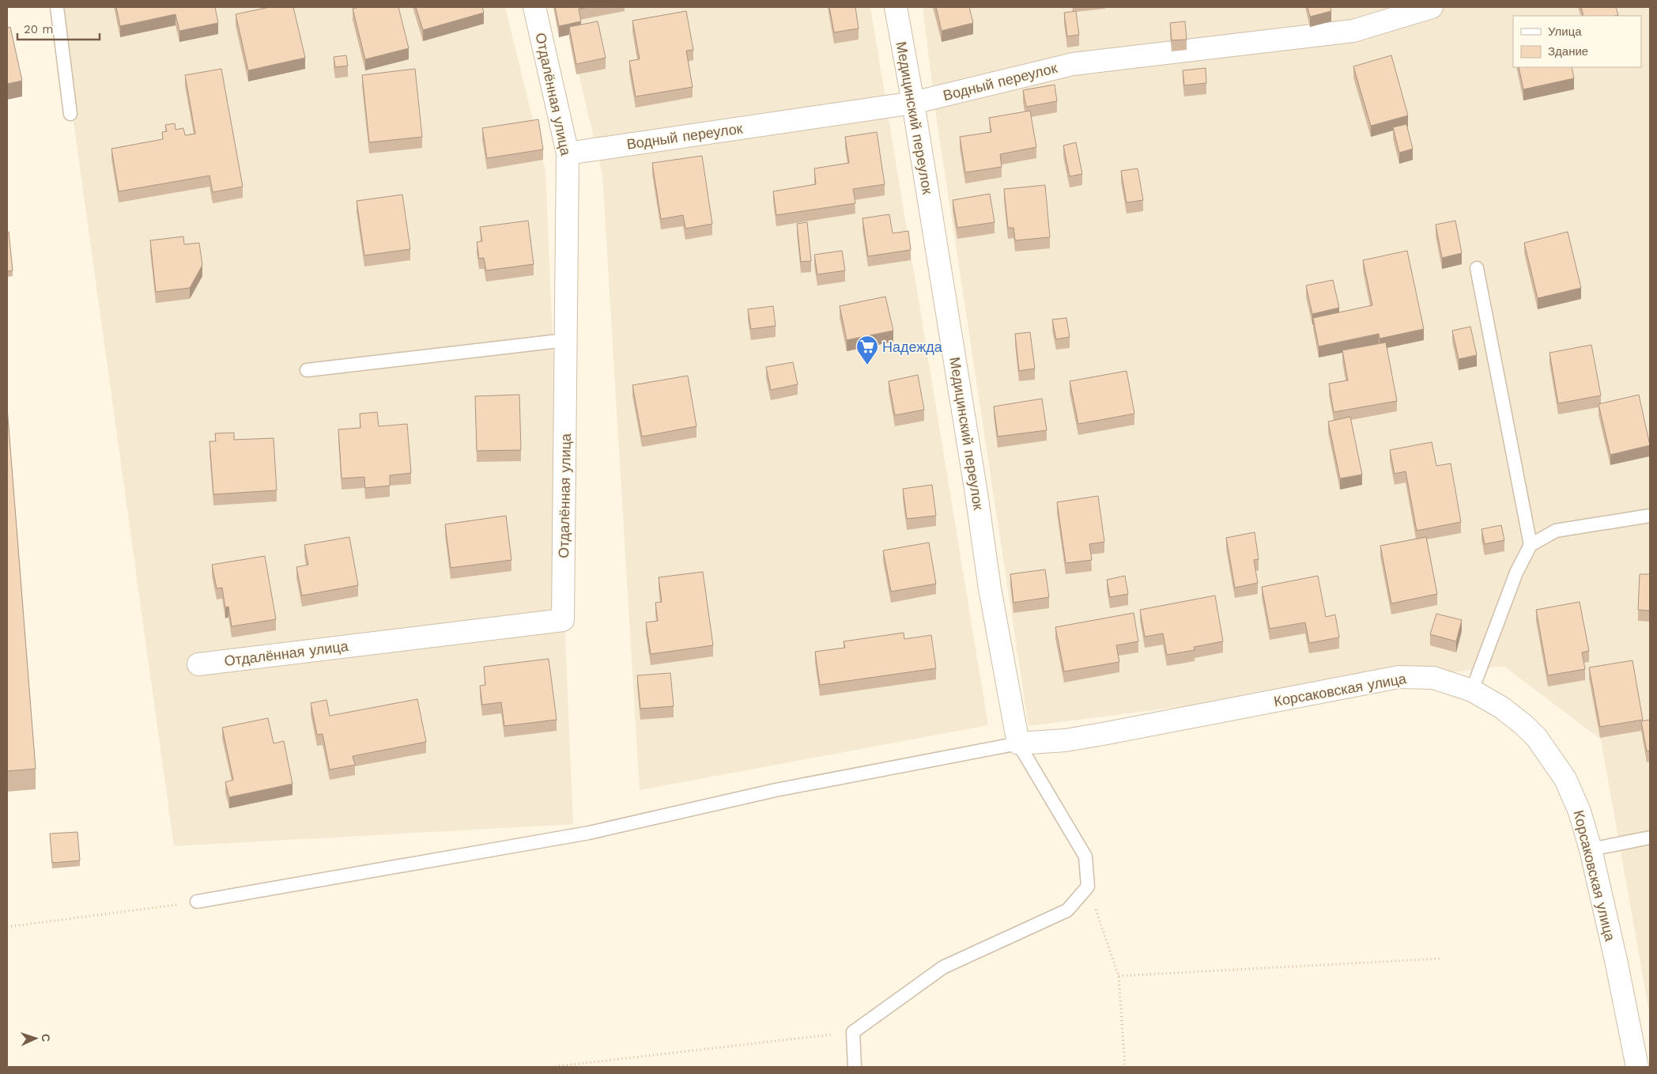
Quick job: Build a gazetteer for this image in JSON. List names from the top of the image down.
{
  "streets": {
    "street": [
      "Водный переулок",
      "Отдалённая улица",
      "Медицинский переулок",
      "Корсаковская улица"
    ]
  },
  "crossings": [
    ["Водный переулок", "Отдалённая улица"],
    ["Водный переулок", "Медицинский переулок"],
    ["Медицинский переулок", "Корсаковская улица"]
  ],
  "places": {
    "supermarket": ["Надежда"]
  },
  "legend": ["Улица", "Здание"],
  "scale_bar": "20 m",
  "north": "right"
}
